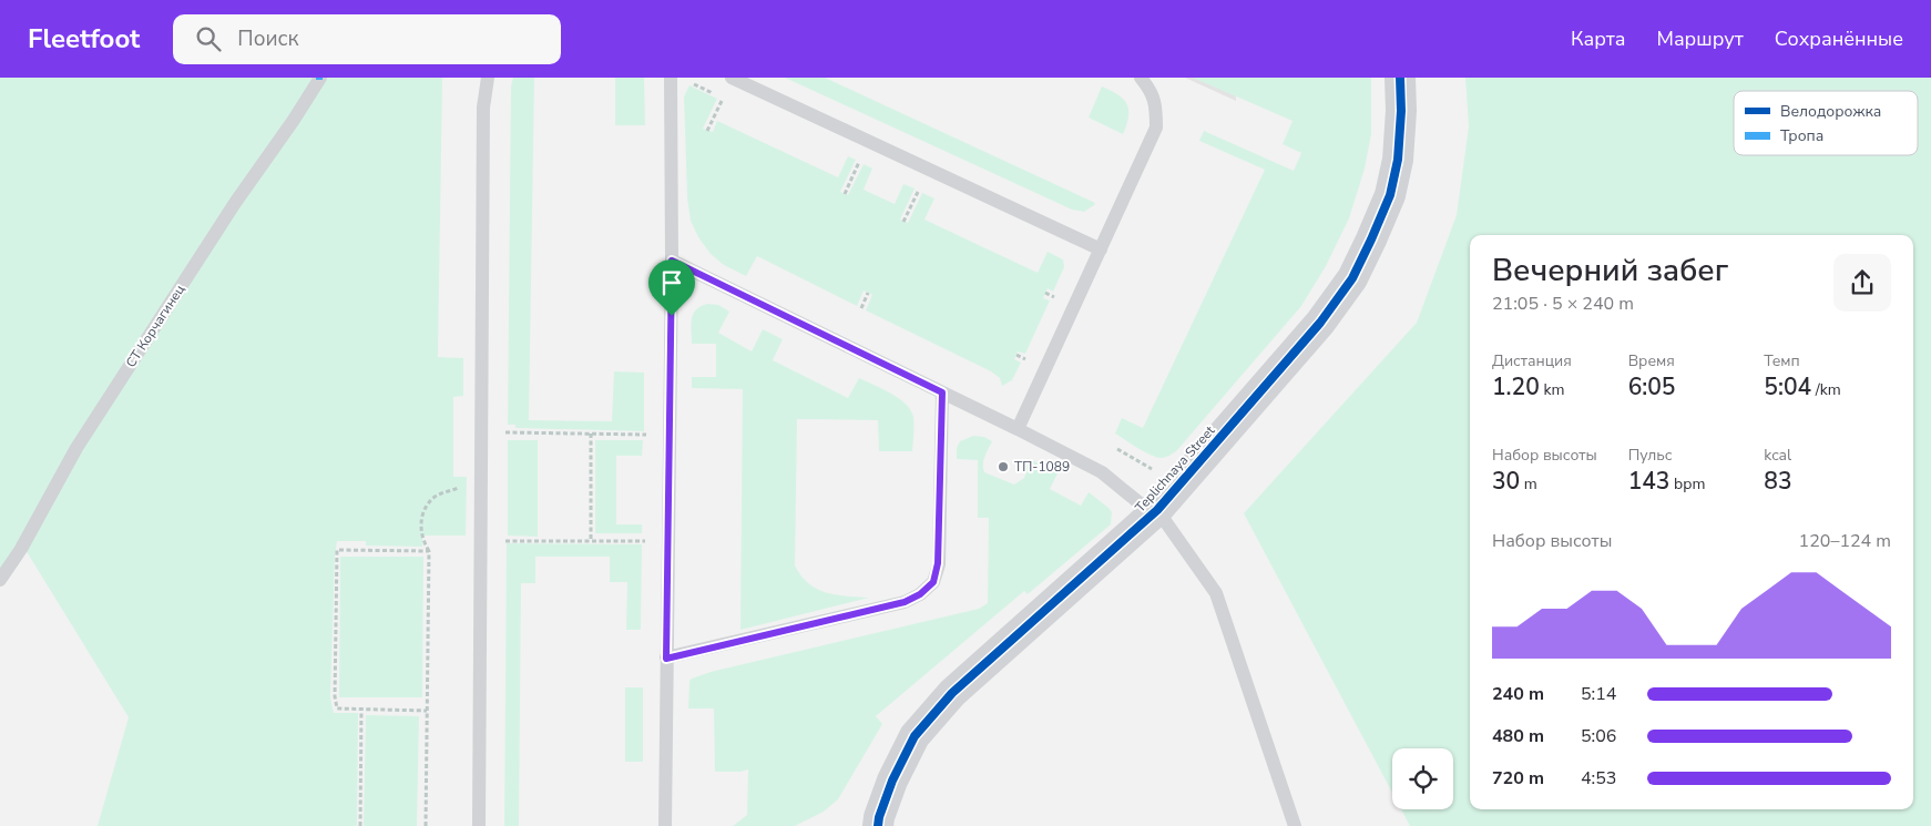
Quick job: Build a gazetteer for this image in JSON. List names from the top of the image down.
{
  "streets": {
    "street": ["Teplichnaya Street"],
    "lane": ["СТ Корчагинец"]
  },
  "places": ["ТП-1089"],
  "legend": ["Велодорожка", "Тропа"],
  "page": {
    "header": "Fleetfoot",
    "search": "Поиск",
    "nav": ["Карта", "Маршрут", "Сохранённые"],
    "heading": ["Вечерний забег", "21:05 · 5 × 240 m"],
    "stats": [
      ["Дистанция", "1.20 km"],
      ["Время", "6:05"],
      ["Темп", "5:04 /km"],
      ["Набор высоты", "30 m"],
      ["Пульс", "143 bpm"],
      ["kcal", "83"]
    ],
    "chart": ["Набор высоты", "120–124 m"],
    "list": [
      {
        "name": "240 m",
        "note": "5:14"
      },
      {
        "name": "480 m",
        "note": "5:06"
      },
      {
        "name": "720 m",
        "note": "4:53"
      }
    ]
  }
}
